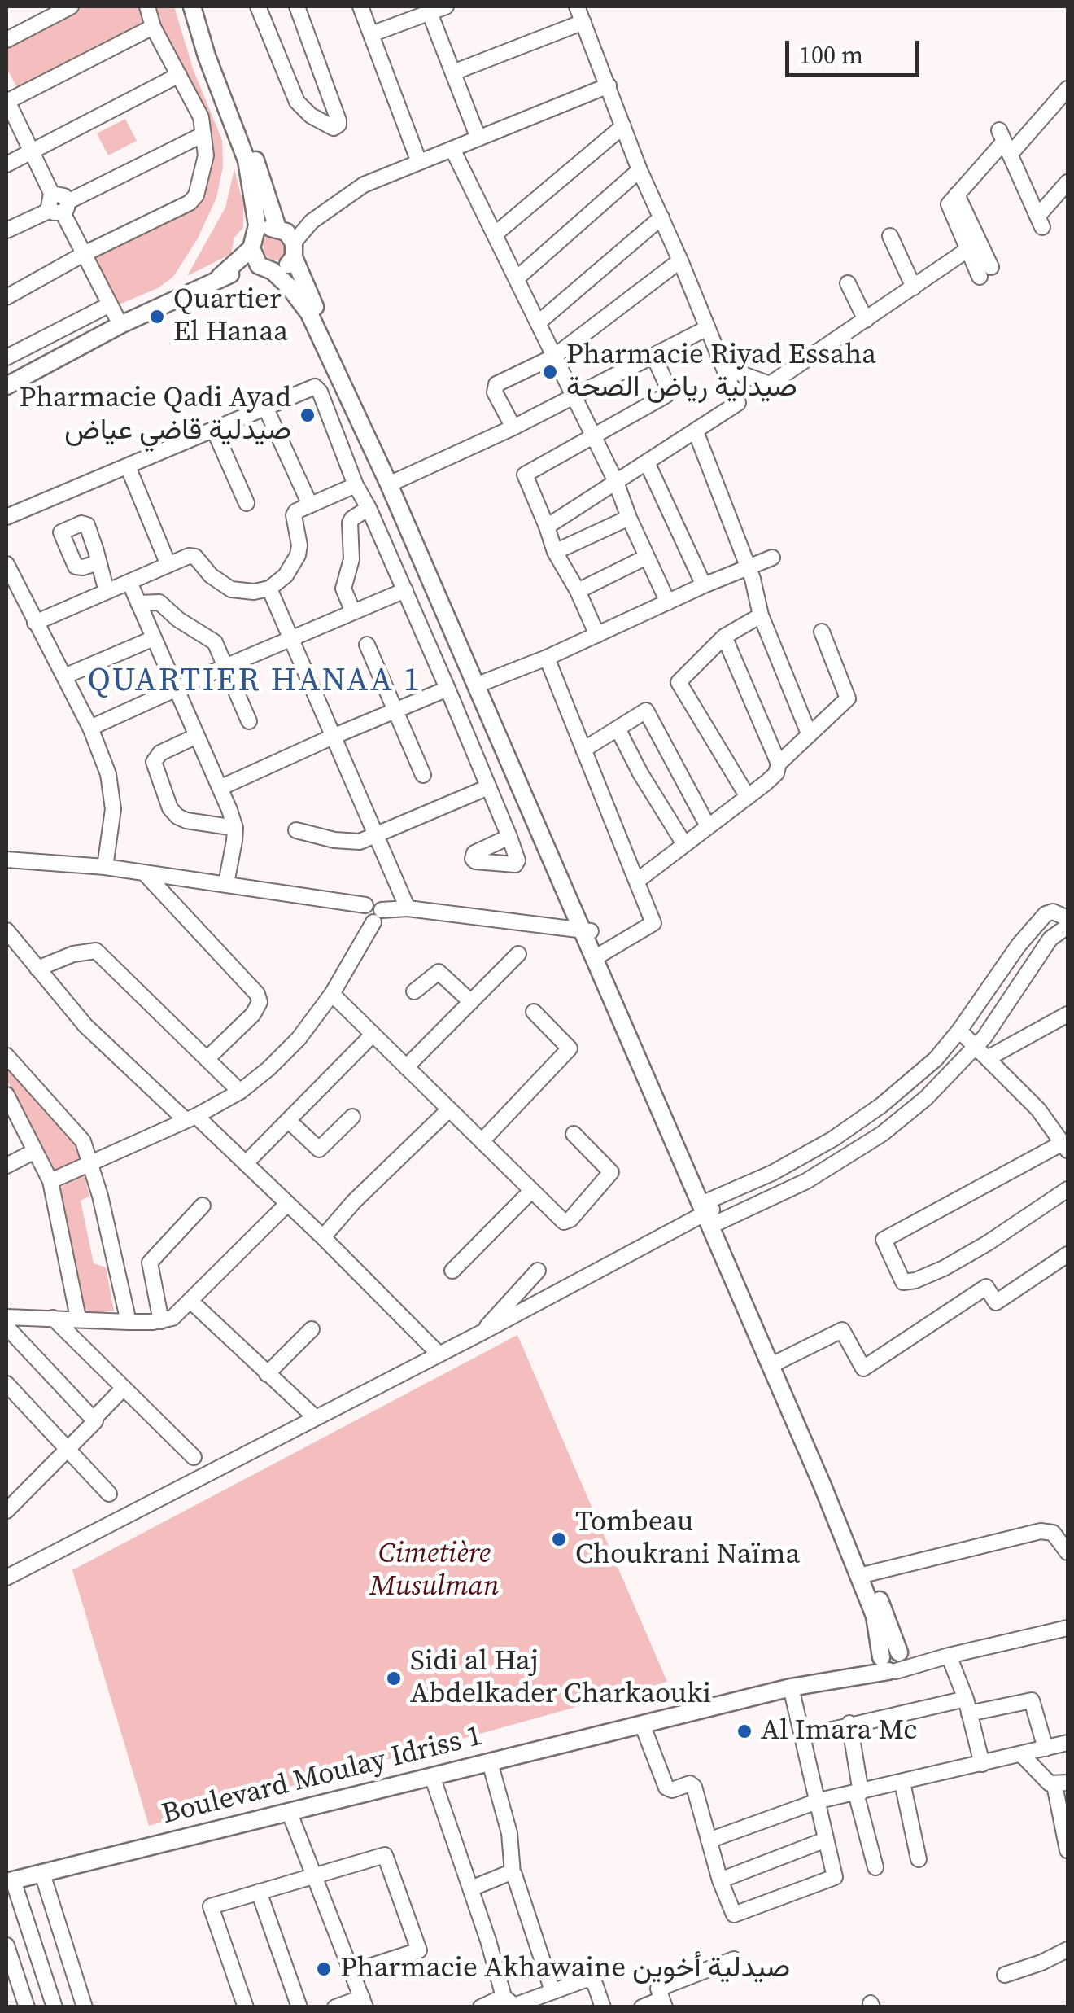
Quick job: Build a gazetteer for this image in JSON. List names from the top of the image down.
{
  "streets": {
    "main road": ["Boulevard Moulay Idriss 1"]
  },
  "districts": ["QUARTIER HANAA 1"],
  "parks": ["Cimetière Musulman"],
  "places": [
    "Quartier El Hanaa",
    "Pharmacie Riyad Essaha صيدلية رياض الصحة",
    "Pharmacie Qadi Ayad صيدلية قاضي عياض",
    "Tombeau Choukrani Naïma",
    "Sidi al Haj Abdelkader Charkaouki",
    "Al Imara Mc",
    "Pharmacie Akhawaine صيدلية أخوين"
  ],
  "scale_bar": "100 m"
}
